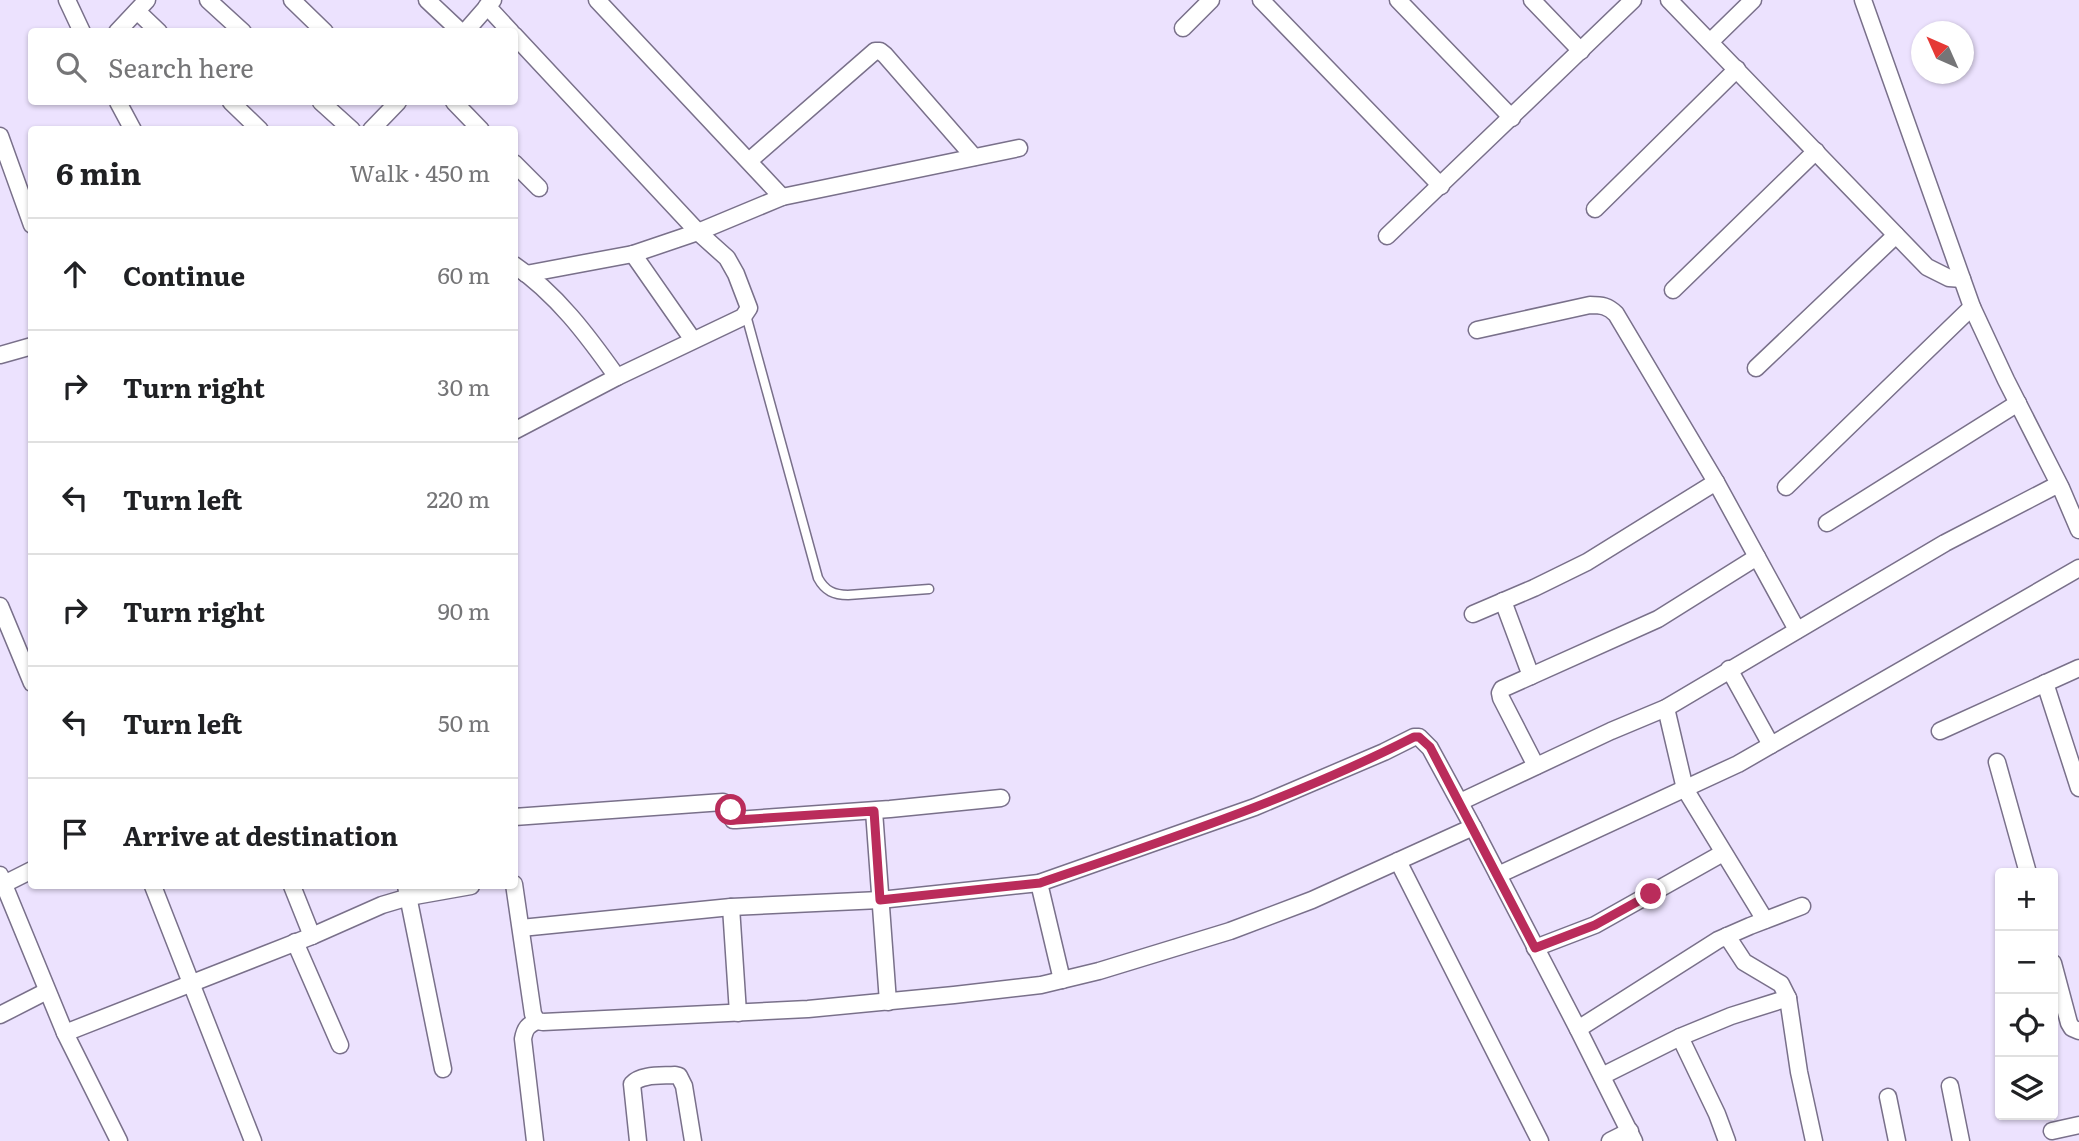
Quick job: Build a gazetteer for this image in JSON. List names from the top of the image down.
{
  "north": "top left",
  "page": {
    "search": "Search here",
    "heading": ["6 min", "Walk · 450 m"],
    "list": [
      ["Continue", "60 m"],
      ["Turn right", "30 m"],
      ["Turn left", "220 m"],
      ["Turn right", "90 m"],
      ["Turn left", "50 m"],
      "Arrive at destination"
    ],
    "map_buttons": ["+", "−"]
  }
}
